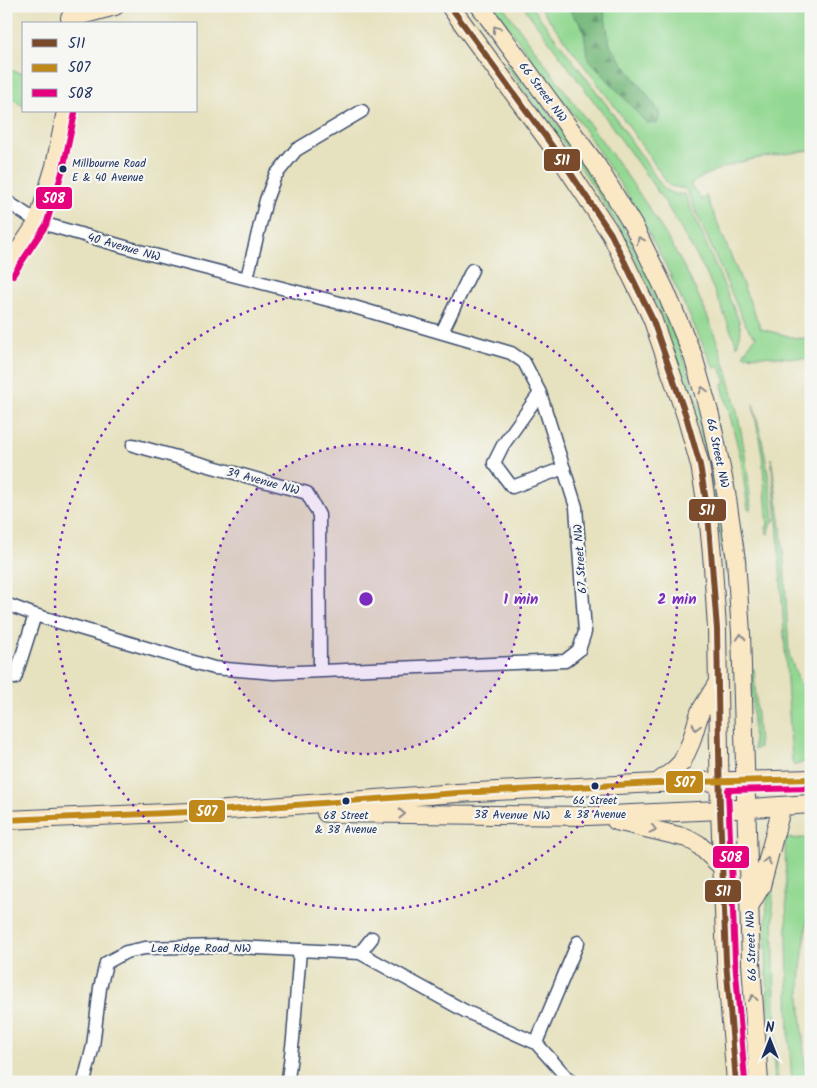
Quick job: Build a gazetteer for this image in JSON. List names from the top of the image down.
{
  "streets": {
    "main road": ["66 Street NW", "38 Avenue NW"],
    "street": [
      "40 Avenue NW",
      "39 Avenue NW",
      "67 Street NW",
      "Lee Ridge Road NW"
    ]
  },
  "crossings": [
    ["66 Street NW", "38 Avenue NW"],
    ["40 Avenue NW", "67 Street NW"],
    ["39 Avenue NW", "67 Street NW"]
  ],
  "places": ["Millbourne Road E & 40 Avenue", "66 Street & 38 Avenue", "68 Street & 38 Avenue"],
  "lines": ["transit line 511", "transit line 508", "transit line 507"],
  "legend": ["511", "507", "508"],
  "north": "top",
  "rings": ["1 min", "2 min"]
}
